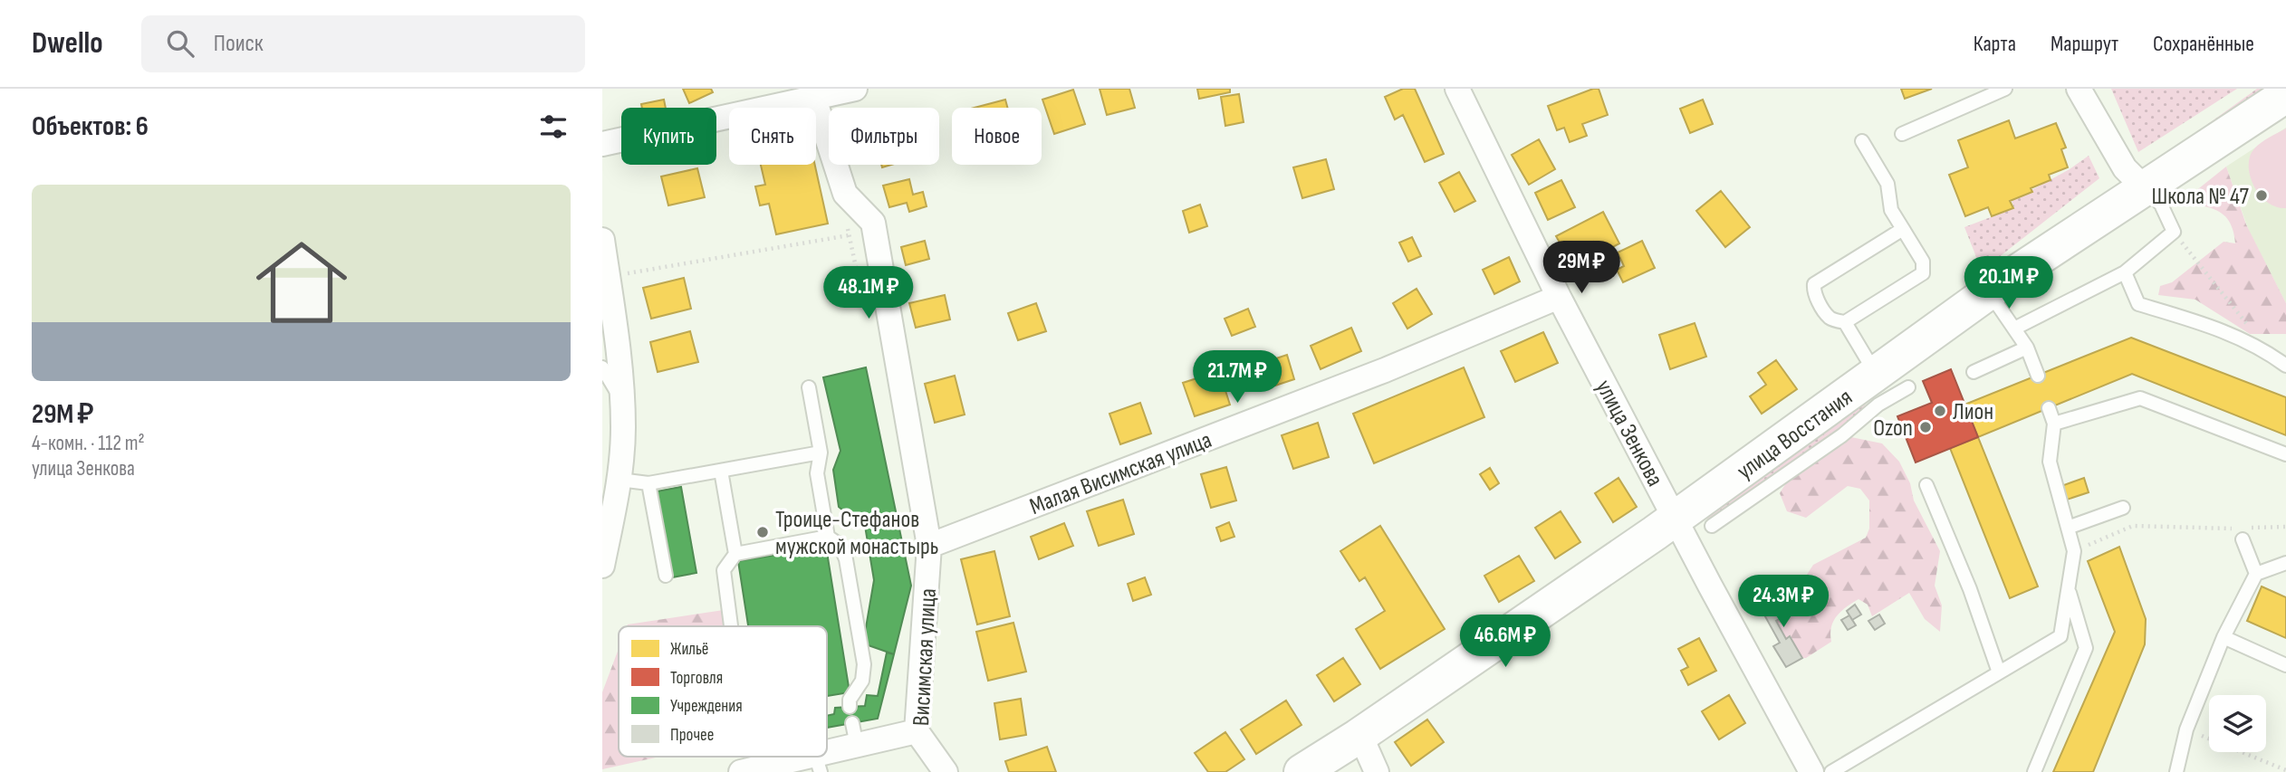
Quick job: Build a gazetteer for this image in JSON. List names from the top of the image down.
{
  "streets": {
    "street": [
      "улица Зенкова",
      "улица Восстания",
      "Малая Висимская улица",
      "Висимская улица"
    ]
  },
  "crossings": [
    ["улица Зенкова", "улица Восстания"],
    ["улица Зенкова", "Малая Висимская улица"],
    ["Малая Висимская улица", "Висимская улица"]
  ],
  "places": [
    "Школа № 47",
    "Лион",
    "Ozon",
    "Троице-Стефанов мужской монастырь"
  ],
  "legend": [
    "Жильё",
    "Торговля",
    "Учреждения",
    "Прочее"
  ],
  "page": {
    "header": "Dwello",
    "search": "Поиск",
    "nav": ["Карта", "Маршрут", "Сохранённые"],
    "heading": "Объектов: 6",
    "chip": [
      "Купить",
      "Снять",
      "Фильтры",
      "Новое"
    ],
    "list": [
      {
        "name": "29M ₽",
        "note": "4-комн. · 112 m² · улица Зенкова"
      }
    ],
    "price": [
      "29M ₽",
      "20.1M ₽",
      "48.1M ₽",
      "21.7M ₽",
      "24.3M ₽",
      "46.6M ₽"
    ]
  }
}
